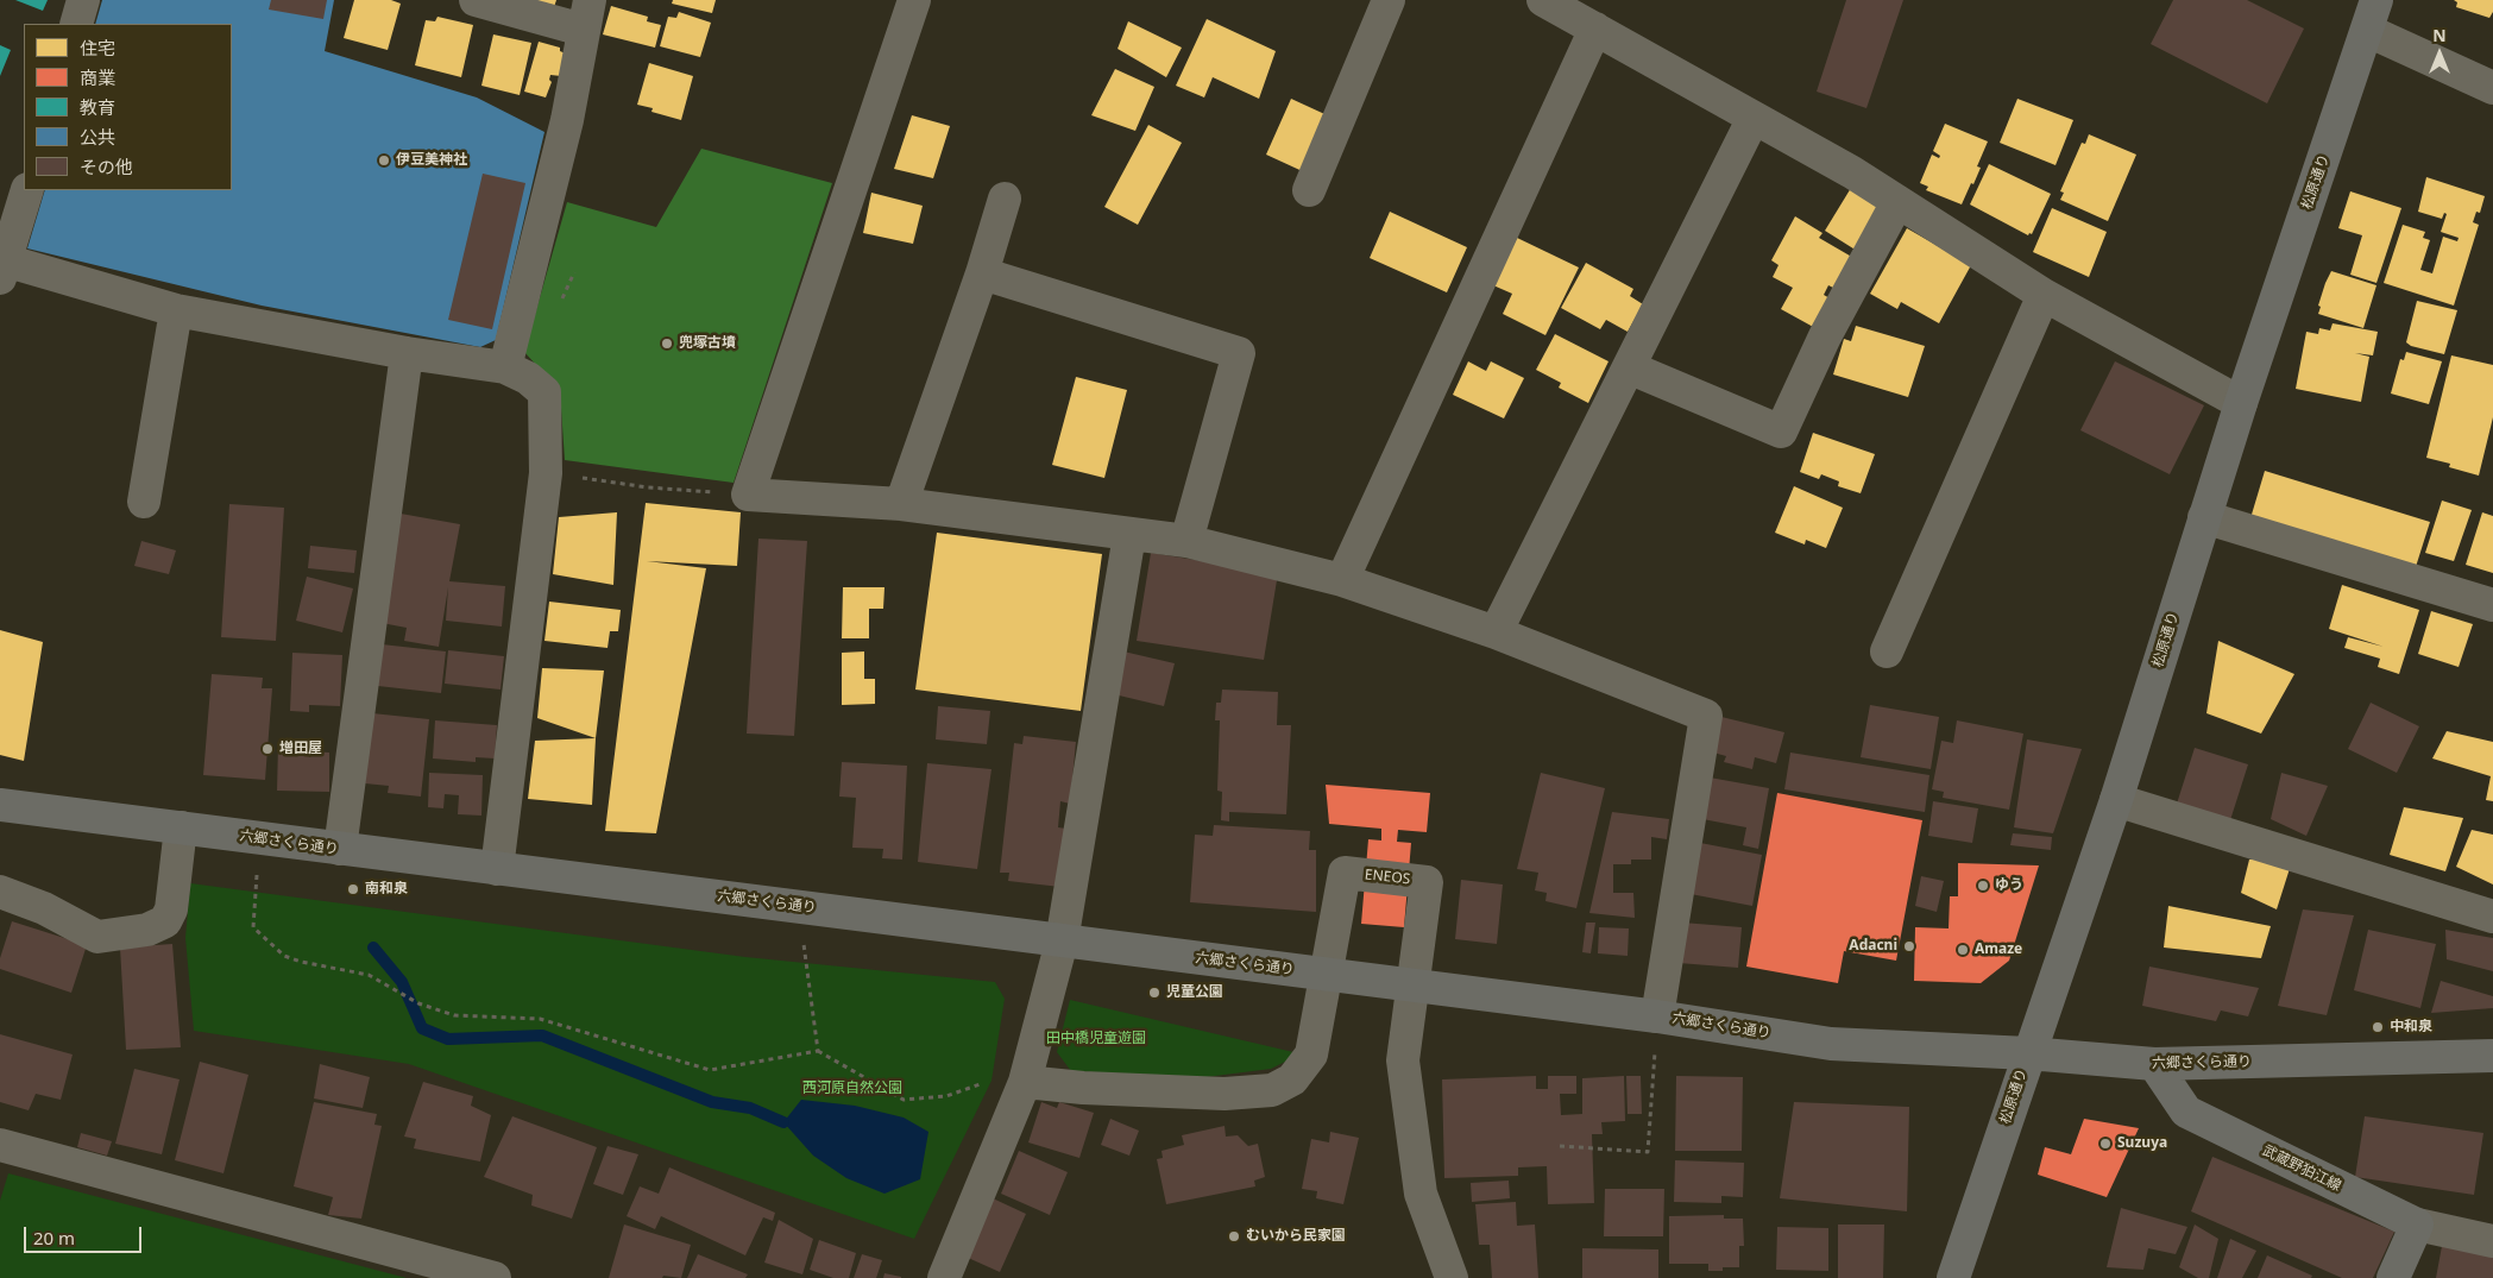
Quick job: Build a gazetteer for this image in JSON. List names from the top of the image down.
{
  "streets": {
    "main road": ["松原通り", "六郷さくら通り", "武蔵野狛江線"],
    "street": ["ENEOS"]
  },
  "crossings": [
    ["松原通り", "六郷さくら通り"],
    ["六郷さくら通り", "ENEOS"],
    ["六郷さくら通り", "武蔵野狛江線"]
  ],
  "parks": ["田中橋児童遊園", "西河原自然公園"],
  "places": [
    "伊豆美神社",
    "兜塚古墳",
    "増田屋",
    "ゆう",
    "南和泉",
    "Adacni",
    "Amaze",
    "児童公園",
    "中和泉",
    "Suzuya",
    "むいから民家園"
  ],
  "legend": [
    "住宅",
    "商業",
    "教育",
    "公共",
    "その他"
  ],
  "scale_bar": "20 m",
  "north": "top"
}
